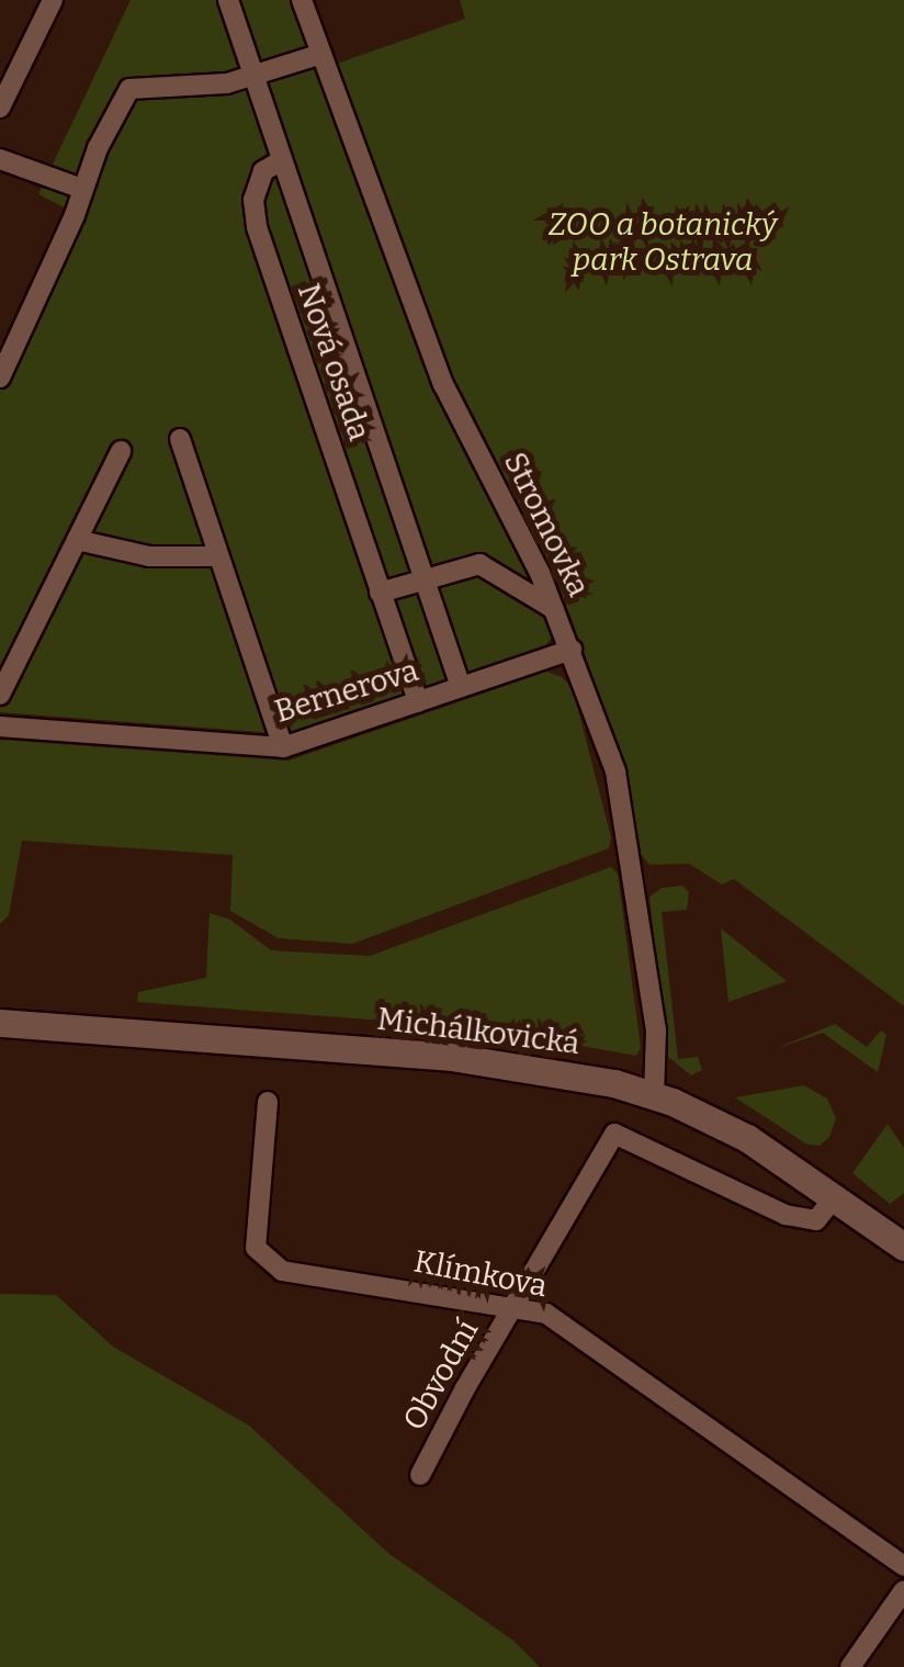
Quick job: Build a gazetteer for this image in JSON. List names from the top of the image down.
{
  "streets": {
    "street": [
      "Nová osada",
      "Stromovka",
      "Bernerova",
      "Michálkovická",
      "Klímkova",
      "Obvodní"
    ]
  },
  "crossings": [
    ["Nová osada", "Bernerova"],
    ["Stromovka", "Bernerova"],
    ["Stromovka", "Michálkovická"],
    ["Michálkovická", "Obvodní"],
    ["Klímkova", "Obvodní"]
  ],
  "parks": ["ZOO a botanický park Ostrava"]
}
